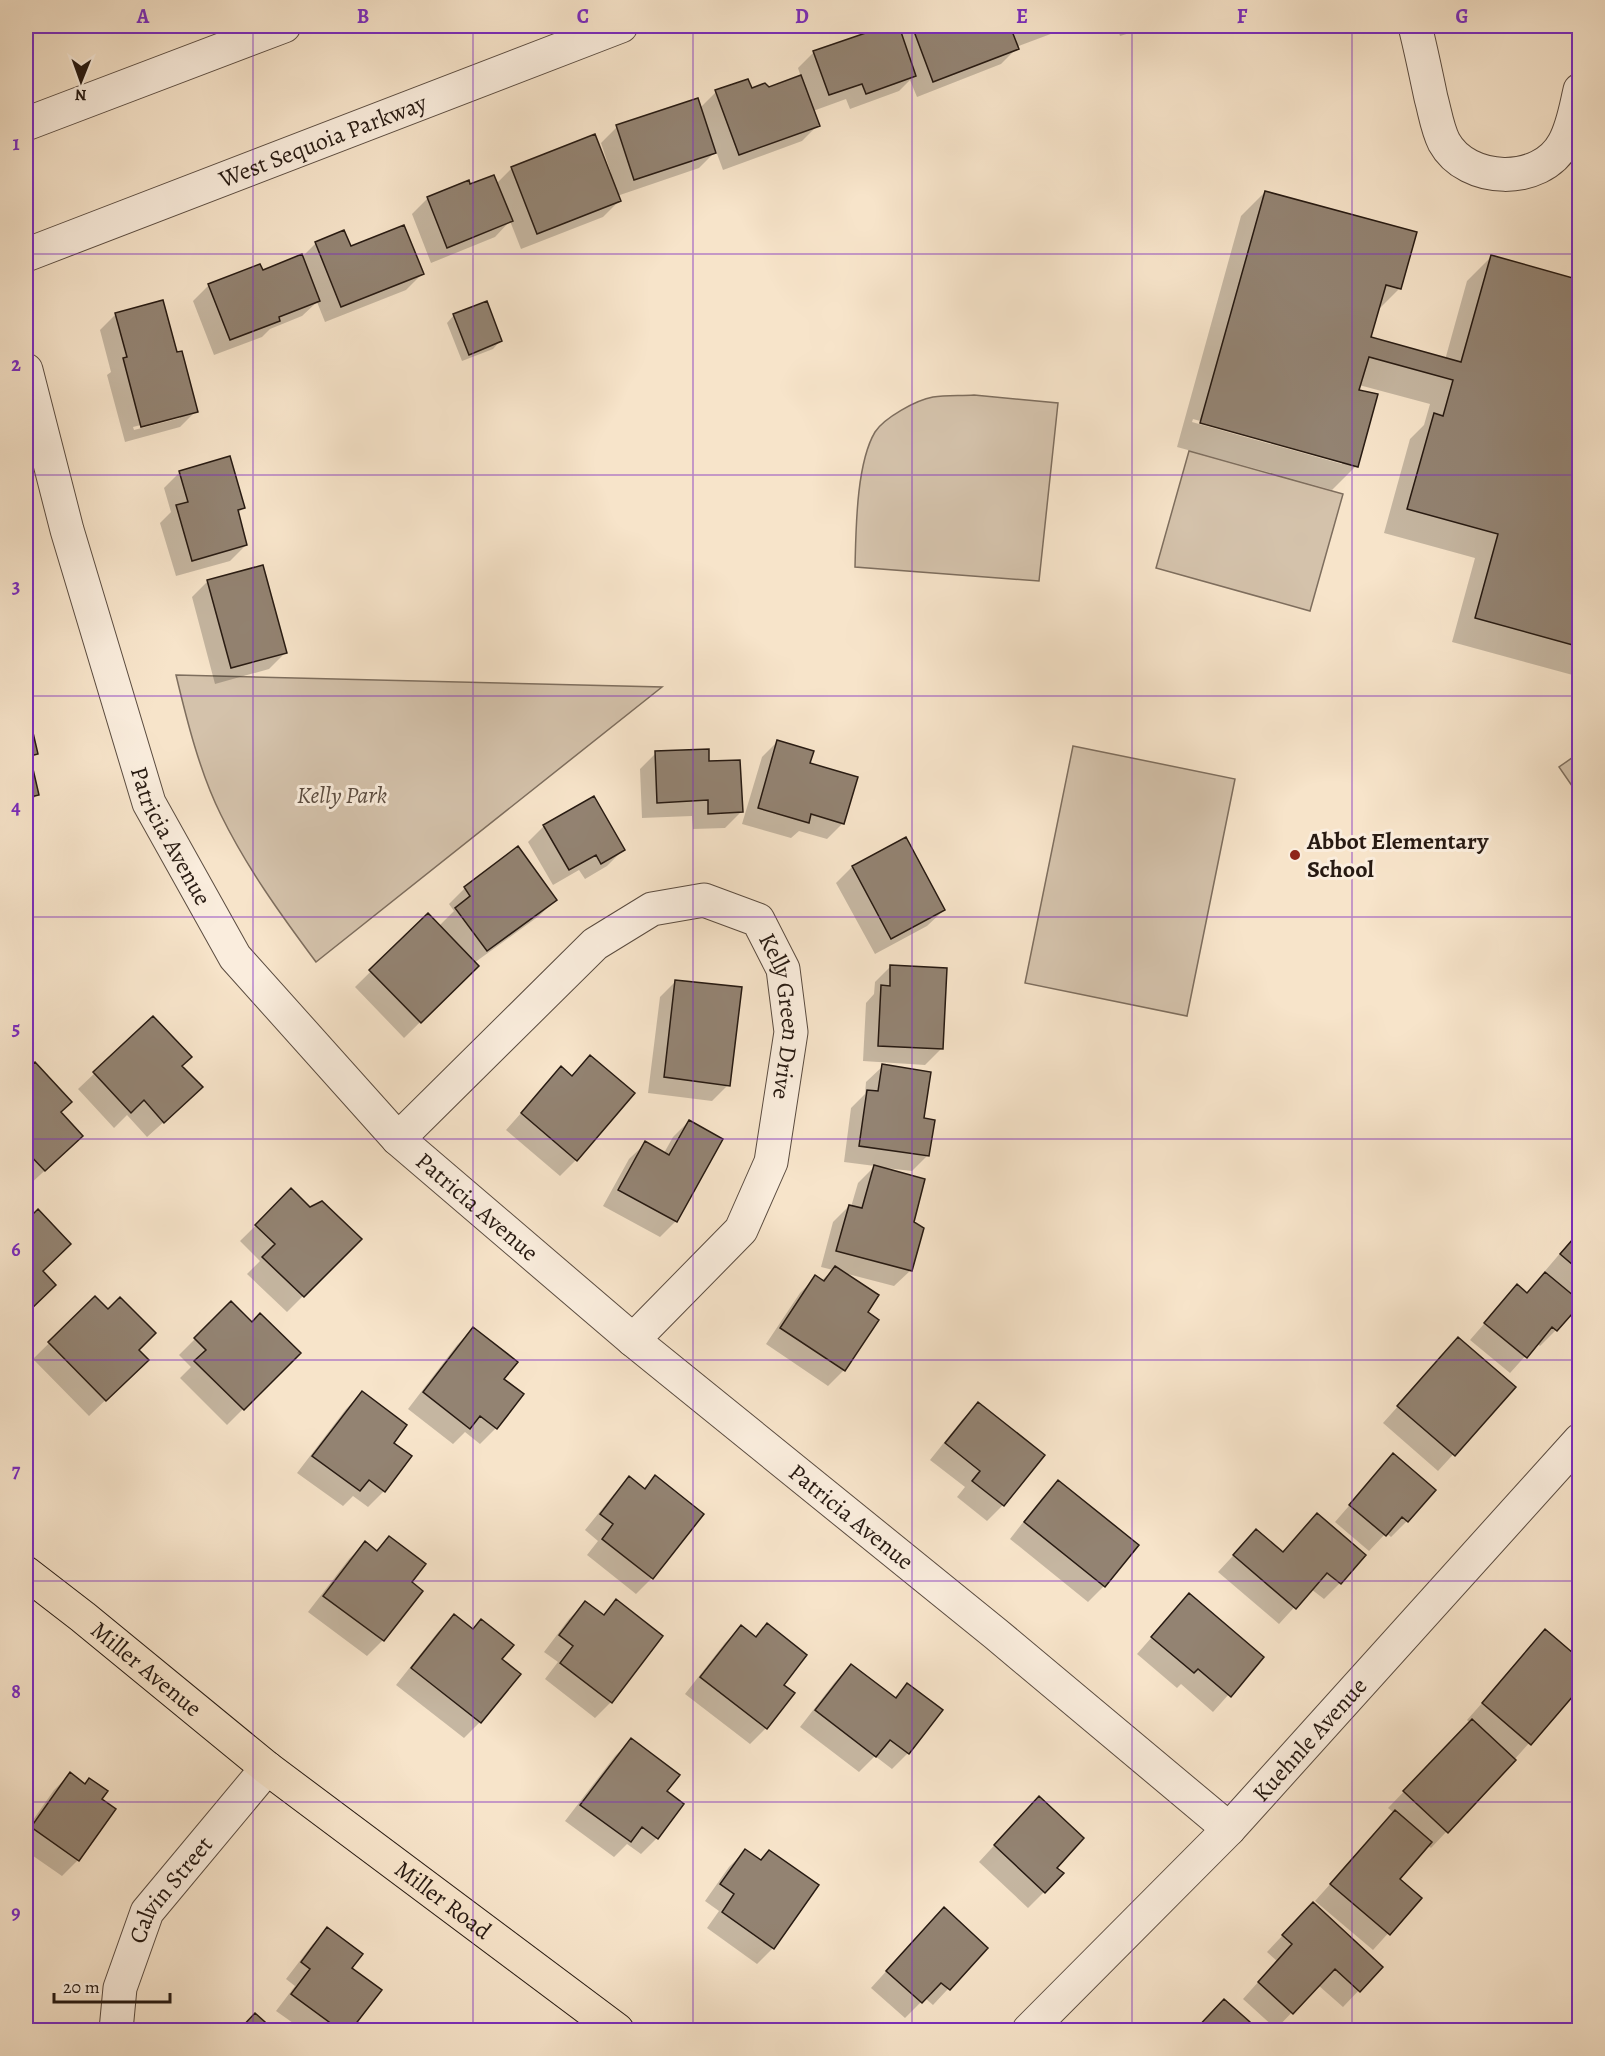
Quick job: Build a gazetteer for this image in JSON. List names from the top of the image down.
{
  "streets": {
    "main road": ["Miller Avenue", "Miller Road"],
    "street": [
      "West Sequoia Parkway",
      "Patricia Avenue",
      "Kelly Green Drive",
      "Kuehnle Avenue",
      "Calvin Street"
    ]
  },
  "crossings": [
    ["Patricia Avenue", "Kelly Green Drive"],
    ["Patricia Avenue", "Kuehnle Avenue"],
    ["Miller Avenue", "Calvin Street"],
    ["Miller Avenue", "Miller Road"],
    ["Calvin Street", "Miller Road"]
  ],
  "parks": ["Kelly Park"],
  "places": ["Abbot Elementary School"],
  "scale_bar": "20 m",
  "north": "bottom",
  "grid": {
    "columns": [
      "A",
      "B",
      "C",
      "D",
      "E",
      "F",
      "G"
    ],
    "rows": [
      "1",
      "2",
      "3",
      "4",
      "5",
      "6",
      "7",
      "8",
      "9"
    ]
  }
}
